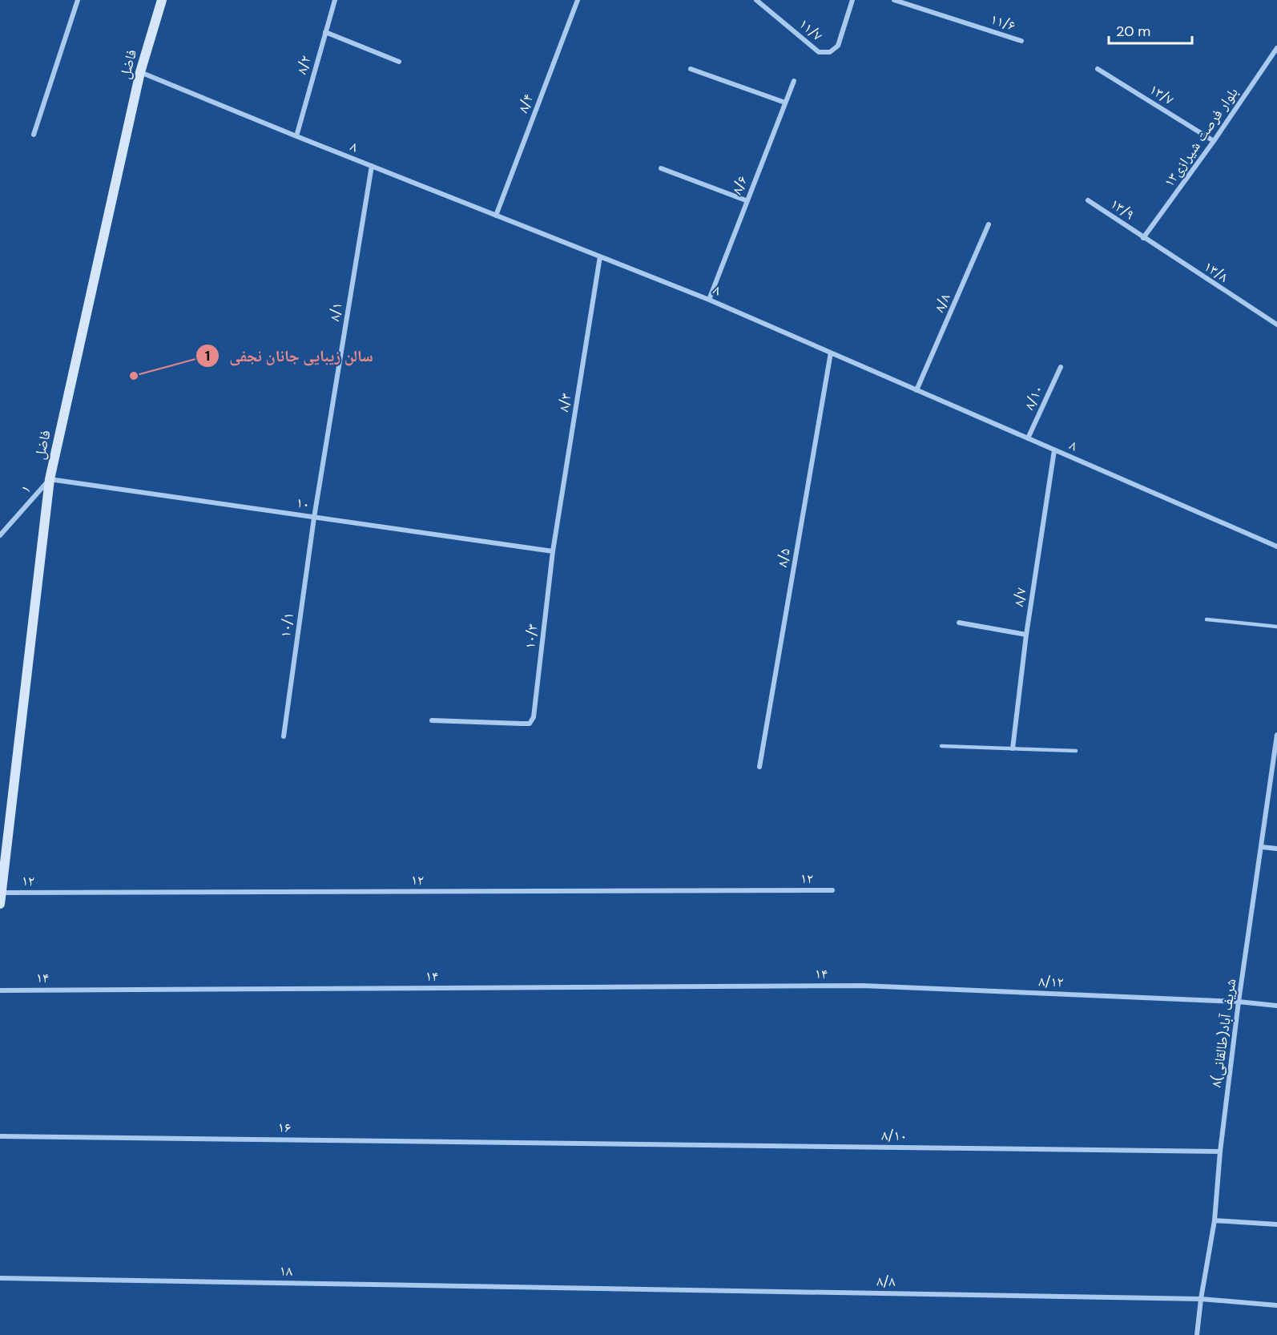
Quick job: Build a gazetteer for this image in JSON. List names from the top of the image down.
{
  "streets": {
    "main road": ["فاضل"],
    "street": [
      "۱۱/۶",
      "۱۱/۷",
      "۸/۲",
      "۱۳/۷",
      "۸/۴",
      "بلوار فرصت شیرازی۱۳",
      "۸",
      "۸/۶",
      "۱۳/۹",
      "۱۳/۸",
      "۸/۸",
      "۸/۱",
      "۸/۱۰",
      "۸/۳",
      "۱",
      "۱۰",
      "۸/۵",
      "۸/۷",
      "۱۰/۱",
      "۱۰/۳",
      "۱۲",
      "۱۴",
      "۸/۱۲",
      "۸شریف آباد(طالقانی)",
      "۱۶",
      "۱۸"
    ]
  },
  "crossings": [
    ["فاضل", "۸"],
    ["فاضل", "۱"],
    ["فاضل", "۱۰"],
    ["فاضل", "۱۲"],
    ["۸/۲", "۸"],
    ["۱۳/۷", "بلوار فرصت شیرازی۱۳"],
    ["۸/۴", "۸"],
    ["بلوار فرصت شیرازی۱۳", "۱۳/۹"],
    ["بلوار فرصت شیرازی۱۳", "۱۳/۸"],
    ["۸", "۸/۶"],
    ["۸", "۸/۸"],
    ["۸", "۸/۱"],
    ["۸", "۸/۱۰"],
    ["۸", "۸/۳"],
    ["۸", "۸/۵"],
    ["۸", "۸/۷"],
    ["۱۳/۹", "۱۳/۸"],
    ["۸/۸", "۸شریف آباد(طالقانی)"],
    ["۸/۸", "۱۸"],
    ["۸/۱", "۱۰"],
    ["۸/۱", "۱۰/۱"],
    ["۸/۱۰", "۸شریف آباد(طالقانی)"],
    ["۸/۱۰", "۱۶"],
    ["۸/۳", "۱۰"],
    ["۸/۳", "۱۰/۳"],
    ["۱", "۱۰"],
    ["۱۰", "۱۰/۱"],
    ["۱۰", "۱۰/۳"],
    ["۱۴", "۸/۱۲"],
    ["۸/۱۲", "۸شریف آباد(طالقانی)"]
  ],
  "places": ["سالن زیبایی جانان نجفی"],
  "scale_bar": "20 m"
}
